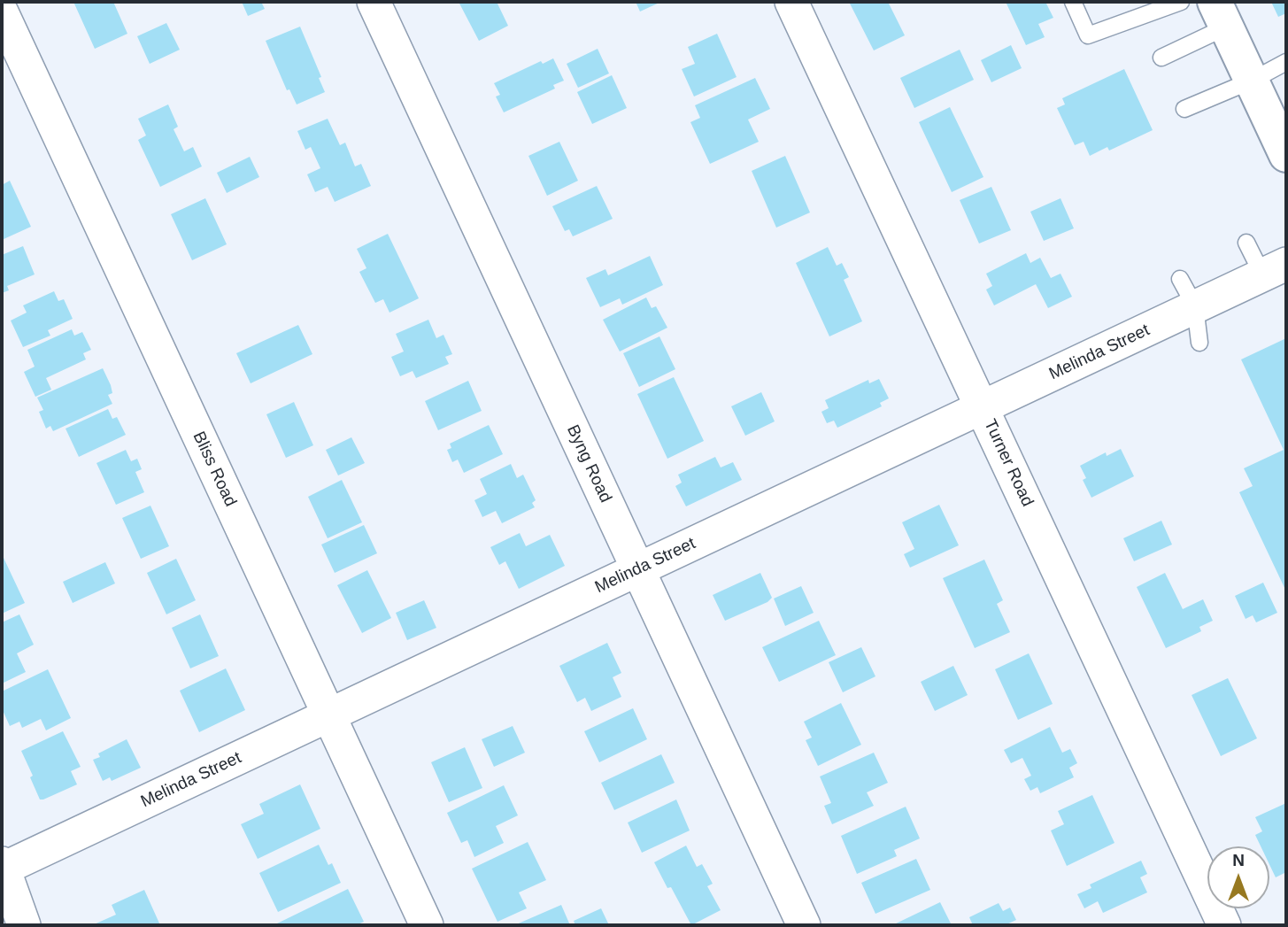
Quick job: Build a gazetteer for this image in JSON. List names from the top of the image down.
{
  "streets": {
    "street": [
      "Melinda Street",
      "Turner Road",
      "Byng Road",
      "Bliss Road"
    ]
  },
  "crossings": [
    ["Melinda Street", "Turner Road"],
    ["Melinda Street", "Byng Road"],
    ["Melinda Street", "Bliss Road"]
  ],
  "north": "top"
}
